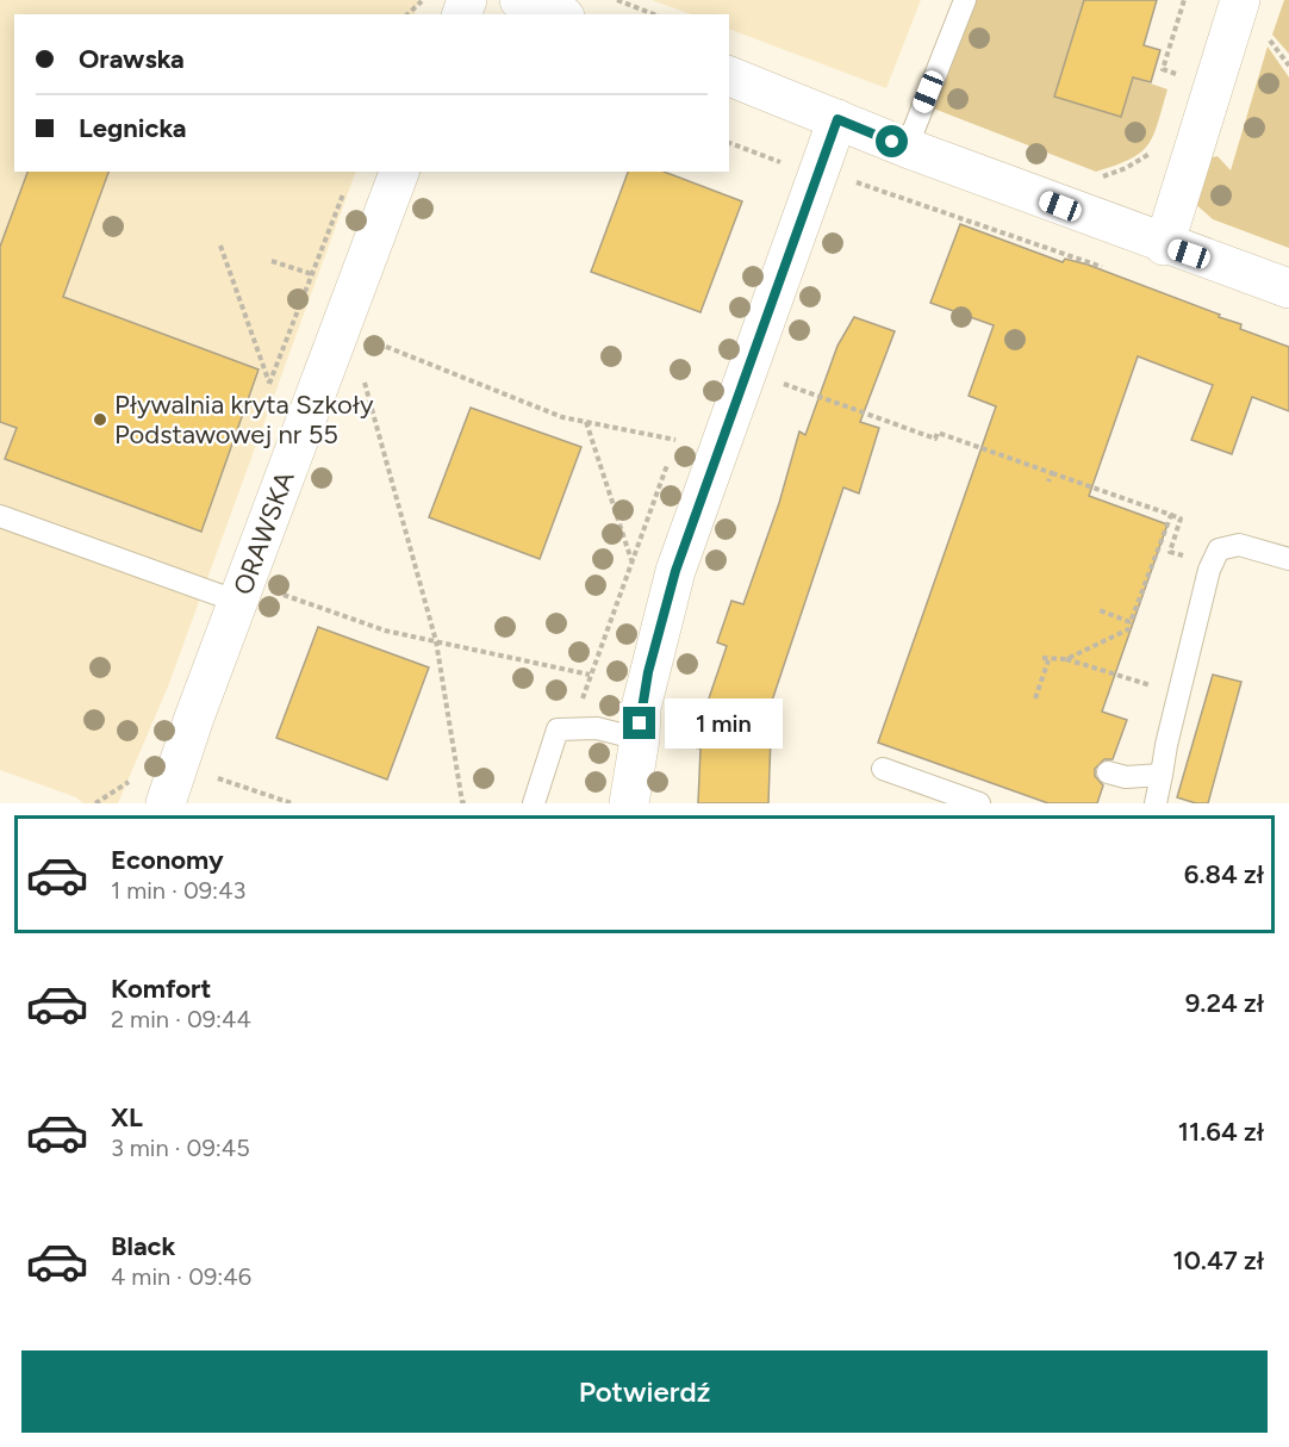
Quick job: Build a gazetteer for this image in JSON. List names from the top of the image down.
{
  "streets": {
    "street": ["ORAWSKA"]
  },
  "places": ["Pływalnia kryta Szkoły Podstawowej nr 55"],
  "page": {
    "banner": ["Orawska", "Legnicka"],
    "bubble": "1 min",
    "list": [
      {
        "name": "Economy",
        "note": "1 min · 09:43",
        "value": "6.84 zł"
      },
      {
        "name": "Komfort",
        "note": "2 min · 09:44",
        "value": "9.24 zł"
      },
      {
        "name": "XL",
        "note": "3 min · 09:45",
        "value": "11.64 zł"
      },
      {
        "name": "Black",
        "note": "4 min · 09:46",
        "value": "10.47 zł"
      }
    ],
    "buttons": "Potwierdź"
  }
}
